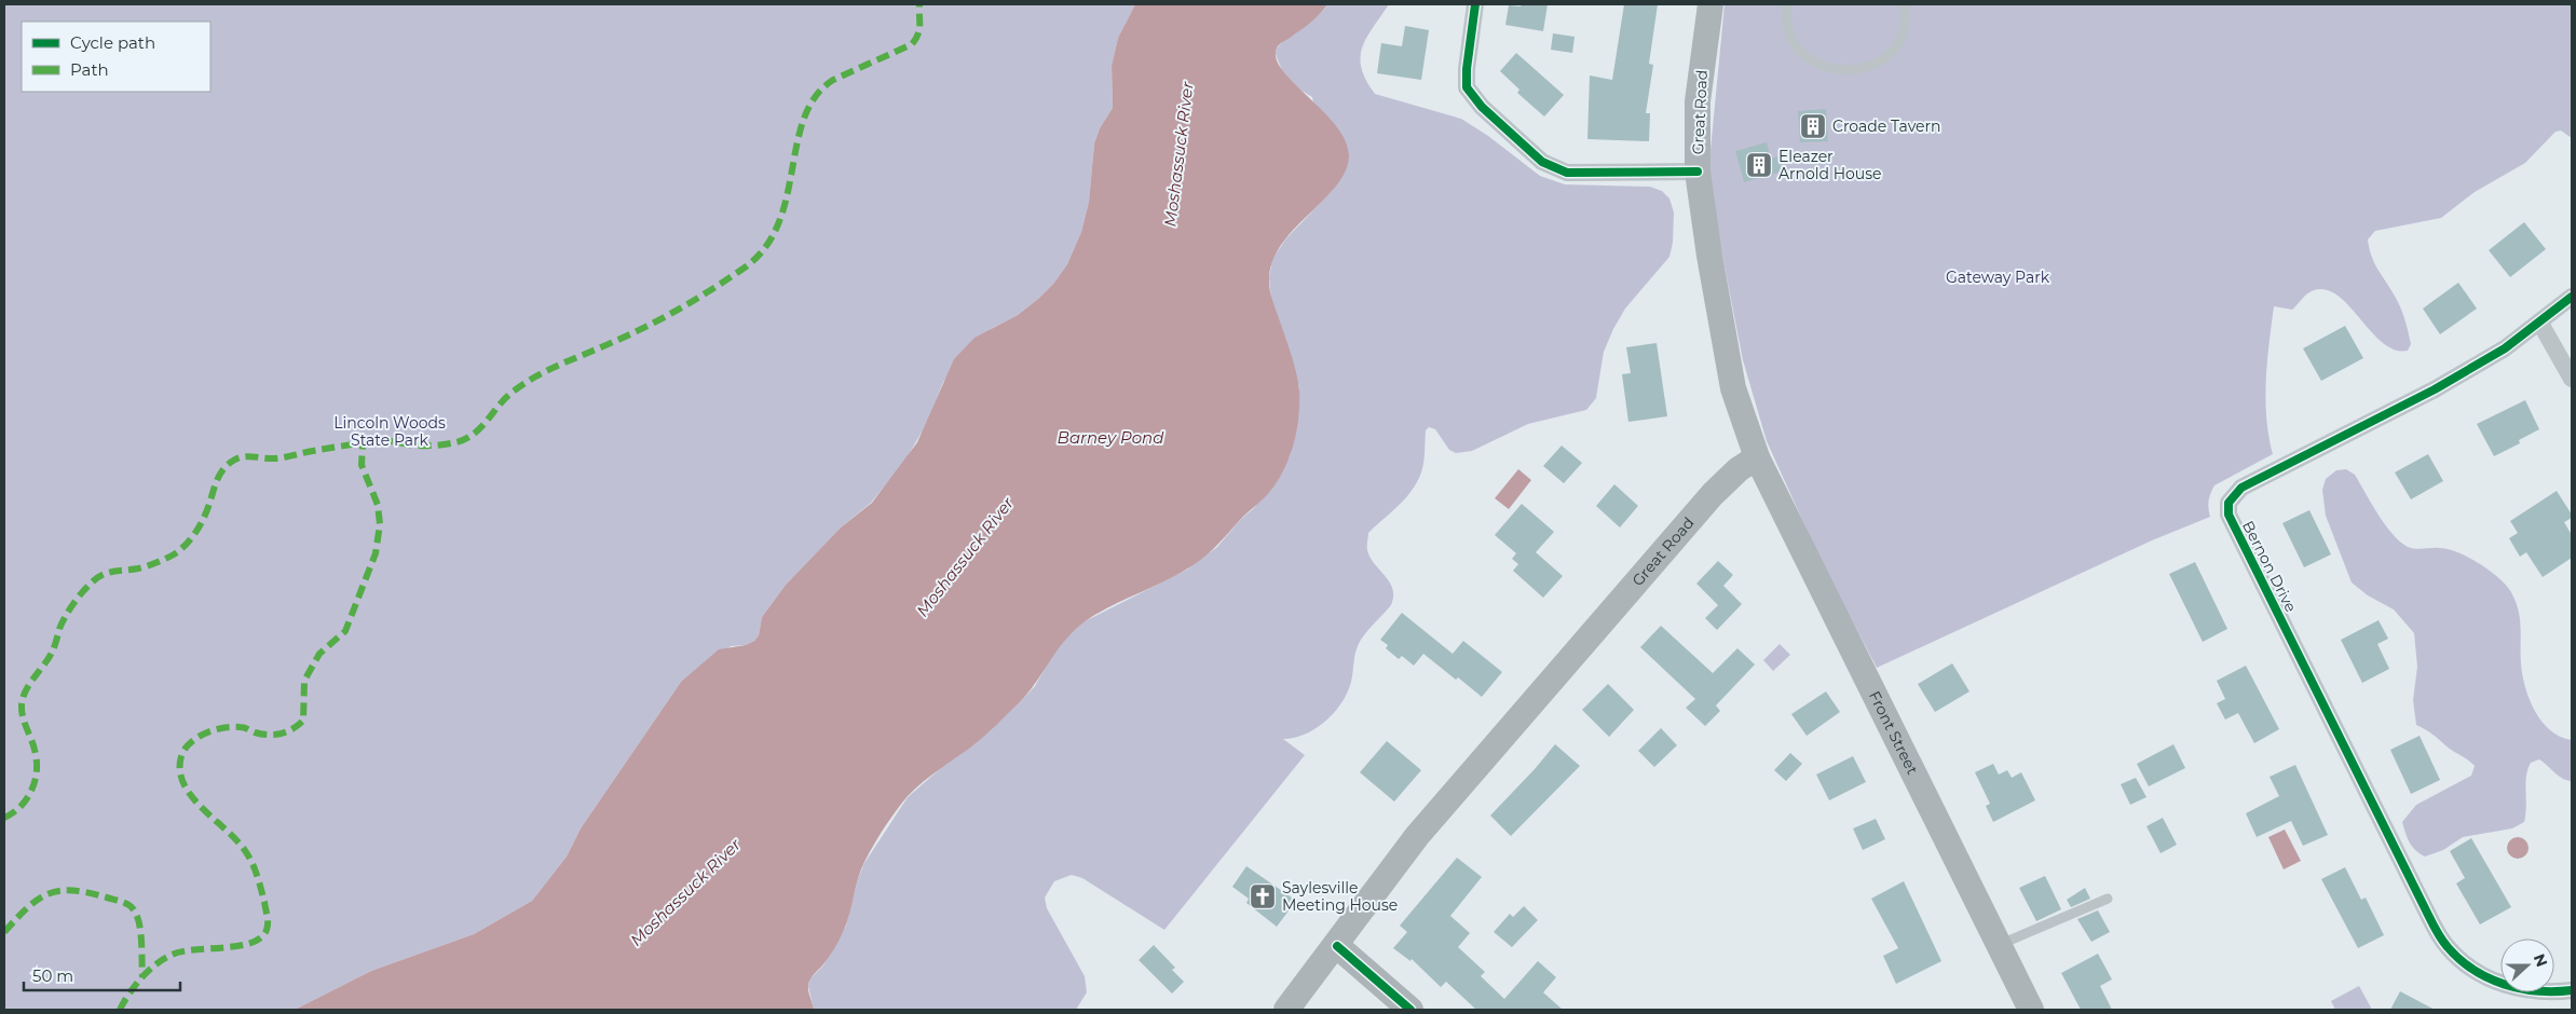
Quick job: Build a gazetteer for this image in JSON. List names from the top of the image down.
{
  "streets": {
    "main road": ["Great Road", "Front Street"],
    "street": ["Bernon Drive"]
  },
  "crossings": [
    ["Great Road", "Front Street"]
  ],
  "water": ["Moshassuck River", "Barney Pond"],
  "parks": ["Gateway Park", "Lincoln Woods State Park"],
  "places": {
    "building": ["Croade Tavern", "Eleazer Arnold House"],
    "church": ["Saylesville Meeting House"]
  },
  "legend": ["Cycle path", "Path"],
  "scale_bar": "50 m",
  "north": "right"
}
